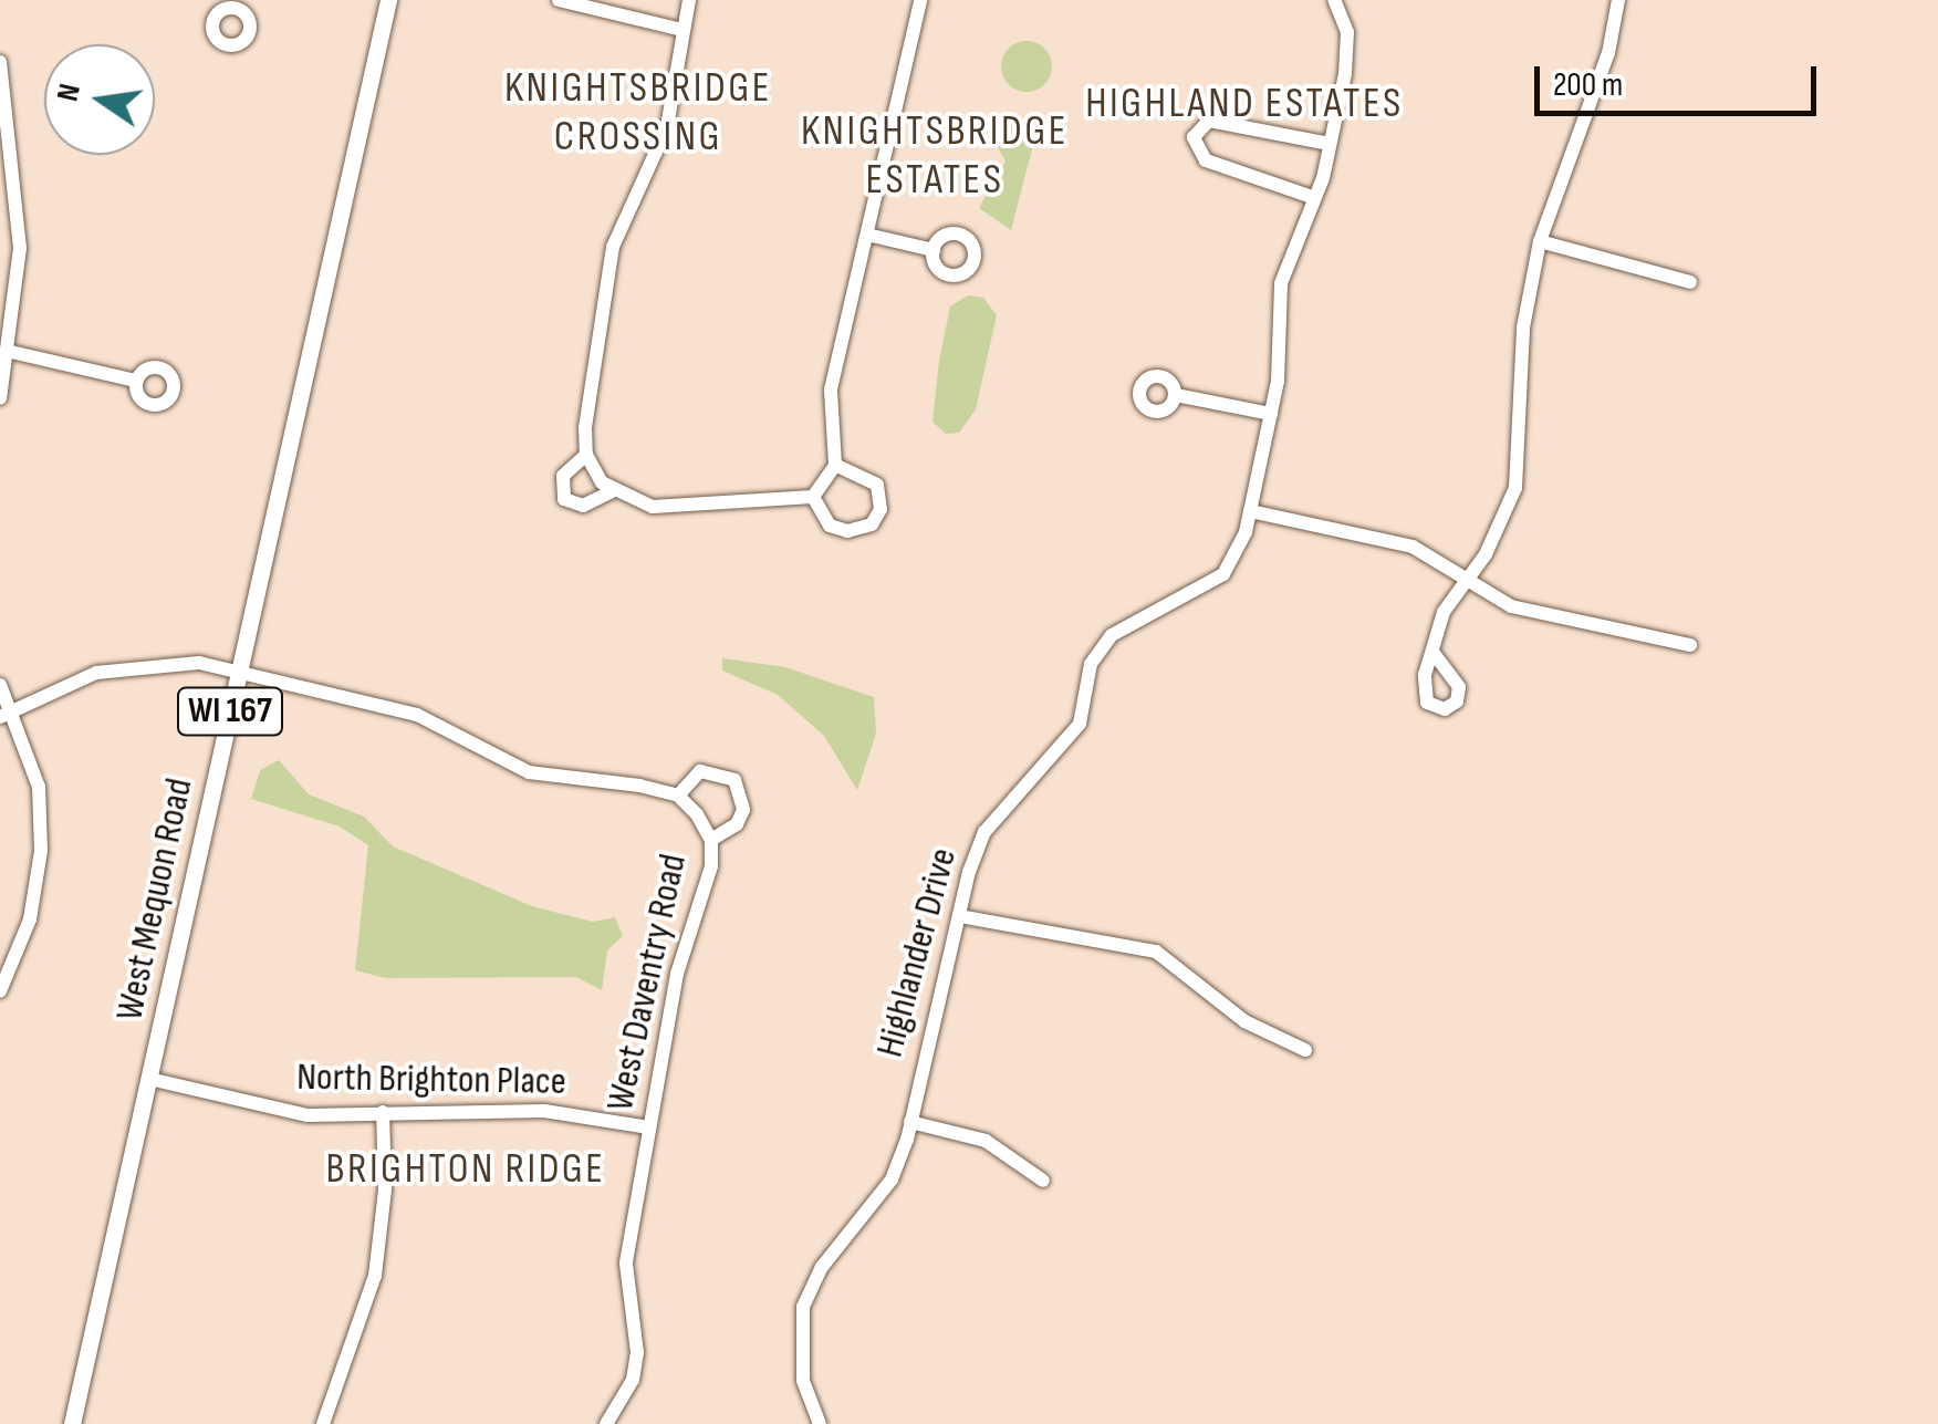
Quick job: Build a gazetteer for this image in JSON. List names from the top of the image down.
{
  "streets": {
    "main road": ["WI 167", "West Mequon Road"],
    "street": ["Highlander Drive", "West Daventry Road", "North Brighton Place"]
  },
  "crossings": [
    ["West Mequon Road", "North Brighton Place"],
    ["West Daventry Road", "North Brighton Place"]
  ],
  "districts": [
    "KNIGHTSBRIDGE CROSSING",
    "HIGHLAND ESTATES",
    "KNIGHTSBRIDGE ESTATES",
    "BRIGHTON RIDGE"
  ],
  "scale_bar": "200 m",
  "north": "left"
}
